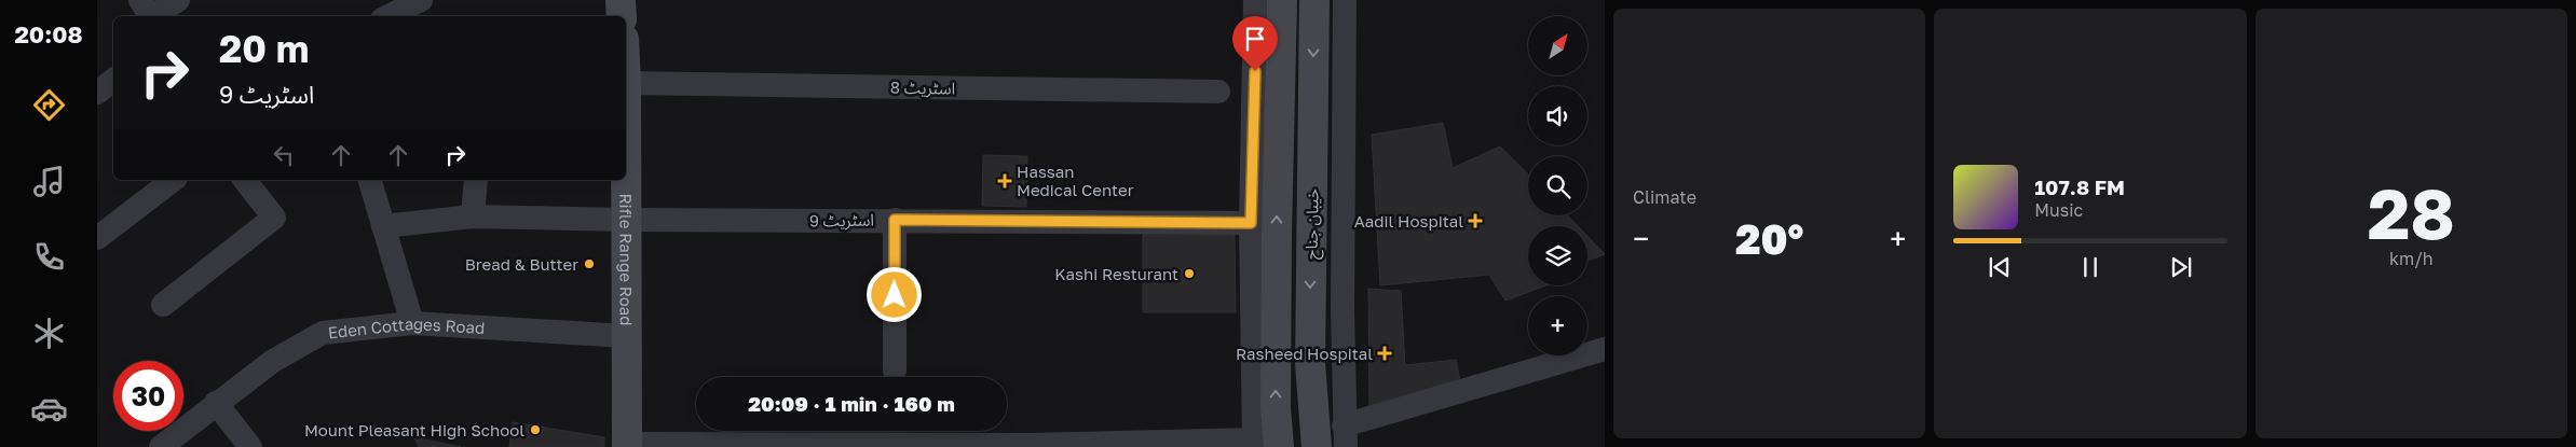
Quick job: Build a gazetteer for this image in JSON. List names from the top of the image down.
{
  "streets": {
    "main road": ["خیبان جناح", "Rifle Range Road"],
    "street": ["اسٹریٹ 8", "اسٹریٹ 9", "Eden Cottages Road"]
  },
  "crossings": [
    ["اسٹریٹ 8", "Rifle Range Road"],
    ["اسٹریٹ 9", "Rifle Range Road"],
    ["Rifle Range Road", "Eden Cottages Road"]
  ],
  "places": {
    "health": ["Hassan Medical Center", "Aadil Hospital", "Rasheed Hospital"],
    "other": ["Bread & Butter", "Kashi Resturant", "Mount Pleasant High School"]
  },
  "north": "top right",
  "page": {
    "tabs": "20:08",
    "tile": [
      "Climate",
      ["28", "km/h"]
    ],
    "map_buttons": "+",
    "turn": ["20 m", "اسٹریٹ 9"],
    "song": ["107.8 FM", "Music"],
    "heat": ["−", "20°", "+"],
    "limit": "30",
    "trip": "20:09 · 1 min · 160 m"
  }
}
